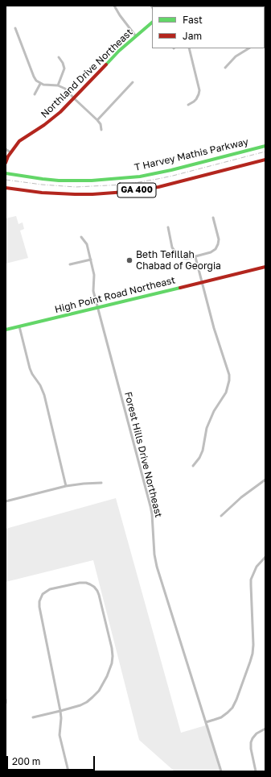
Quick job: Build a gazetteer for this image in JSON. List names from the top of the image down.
{
  "streets": {
    "main road": [
      "Northland Drive Northeast",
      "T Harvey Mathis Parkway",
      "GA 400",
      "High Point Road Northeast"
    ],
    "street": ["Forest Hills Drive Northeast"]
  },
  "crossings": [
    ["High Point Road Northeast", "Forest Hills Drive Northeast"]
  ],
  "places": ["Beth Tefillah Chabad of Georgia"],
  "legend": ["Fast", "Jam"],
  "scale_bar": "200 m"
}
